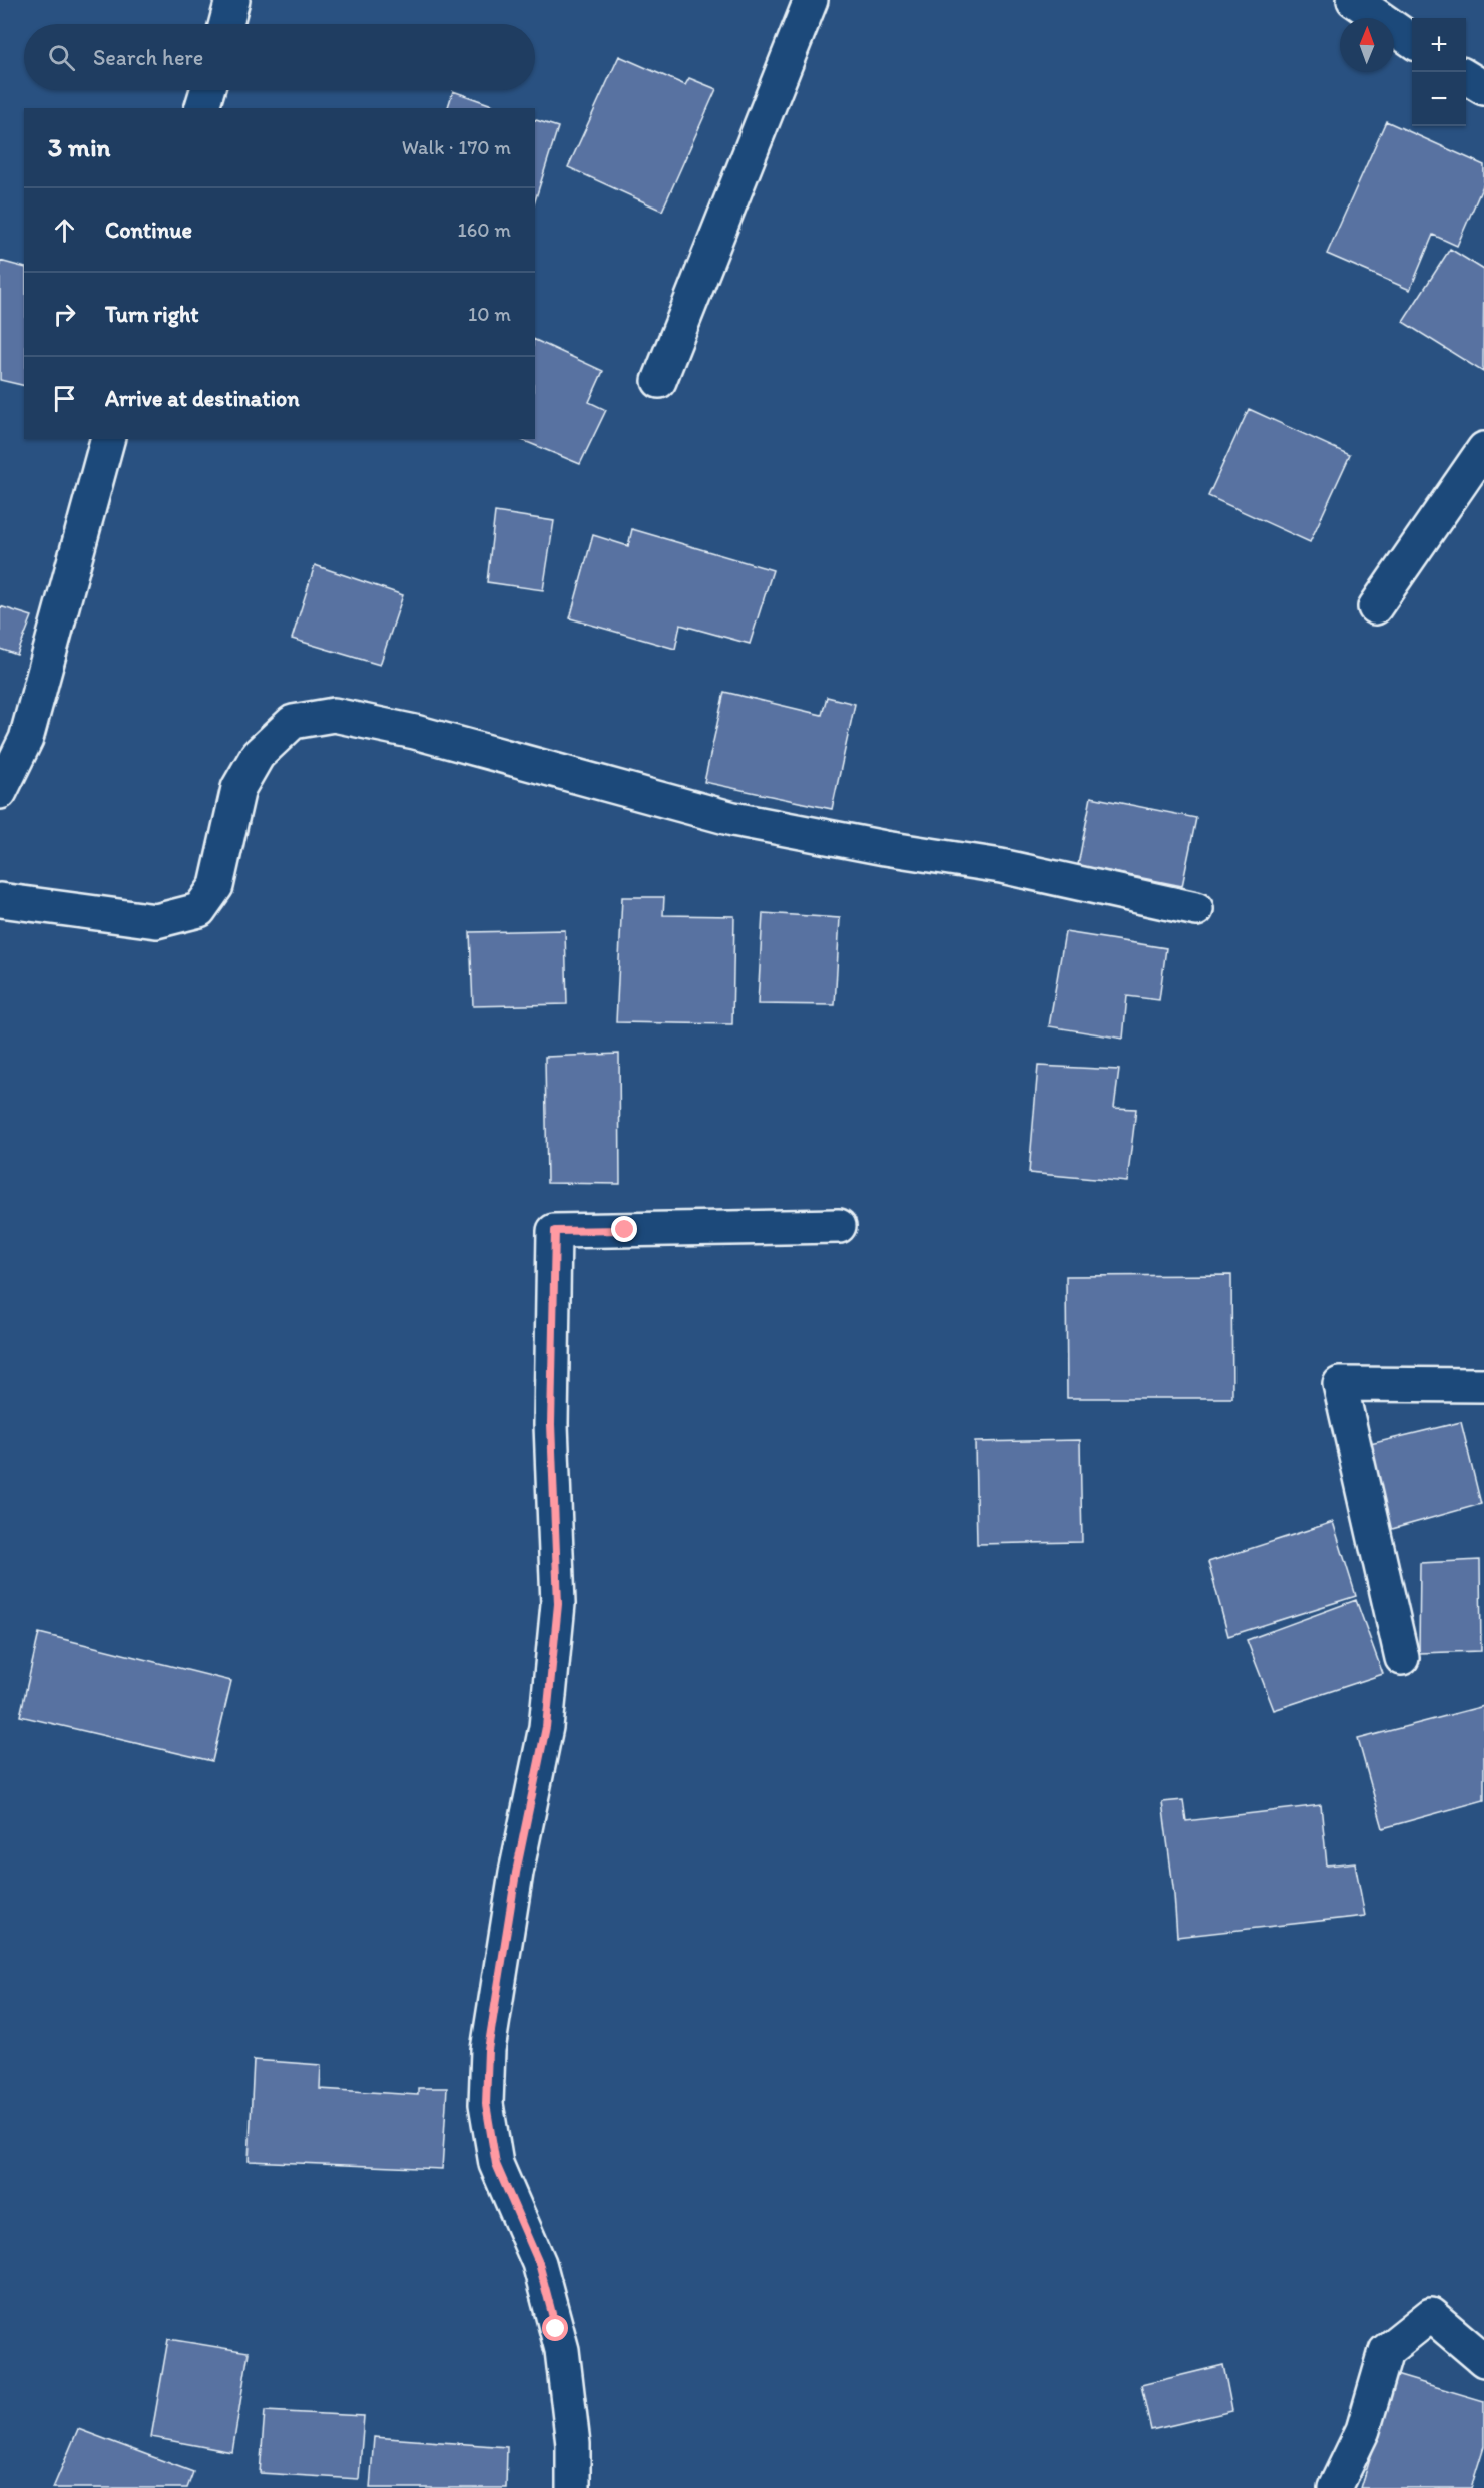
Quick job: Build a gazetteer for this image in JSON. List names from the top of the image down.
{
  "north": "top",
  "page": {
    "map_buttons": ["+", "−"],
    "search": "Search here",
    "heading": ["3 min", "Walk · 170 m"],
    "list": [
      ["Continue", "160 m"],
      ["Turn right", "10 m"],
      "Arrive at destination"
    ]
  }
}
